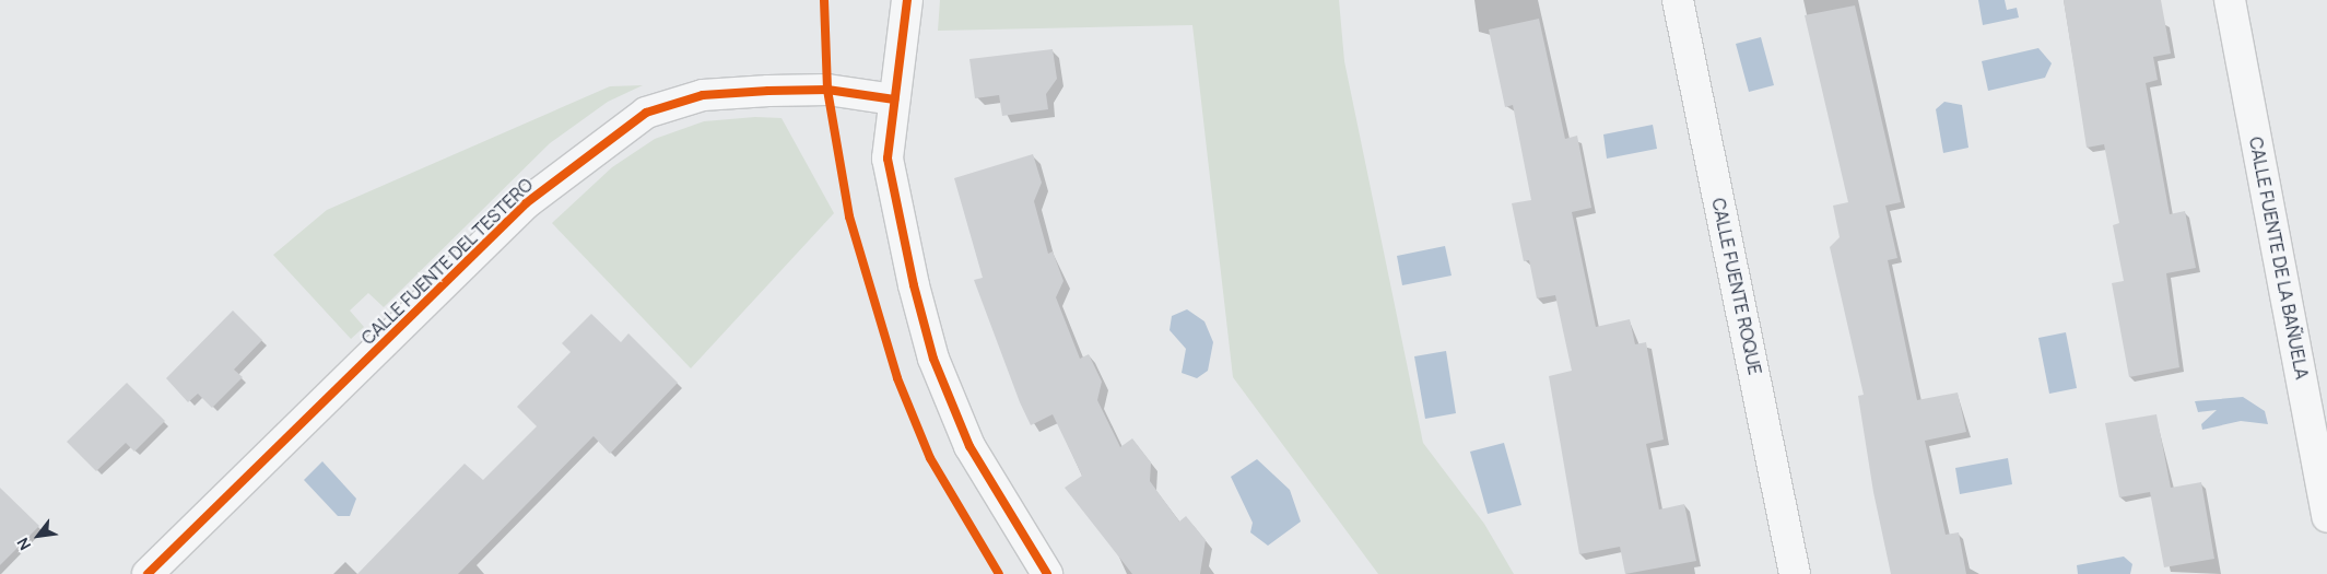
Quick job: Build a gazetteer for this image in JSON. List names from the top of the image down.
{
  "streets": {
    "street": ["CALLE FUENTE DE LA BAÑUELA", "CALLE FUENTE DEL TESTERO", "CALLE FUENTE ROQUE"]
  },
  "north": "bottom left"
}
